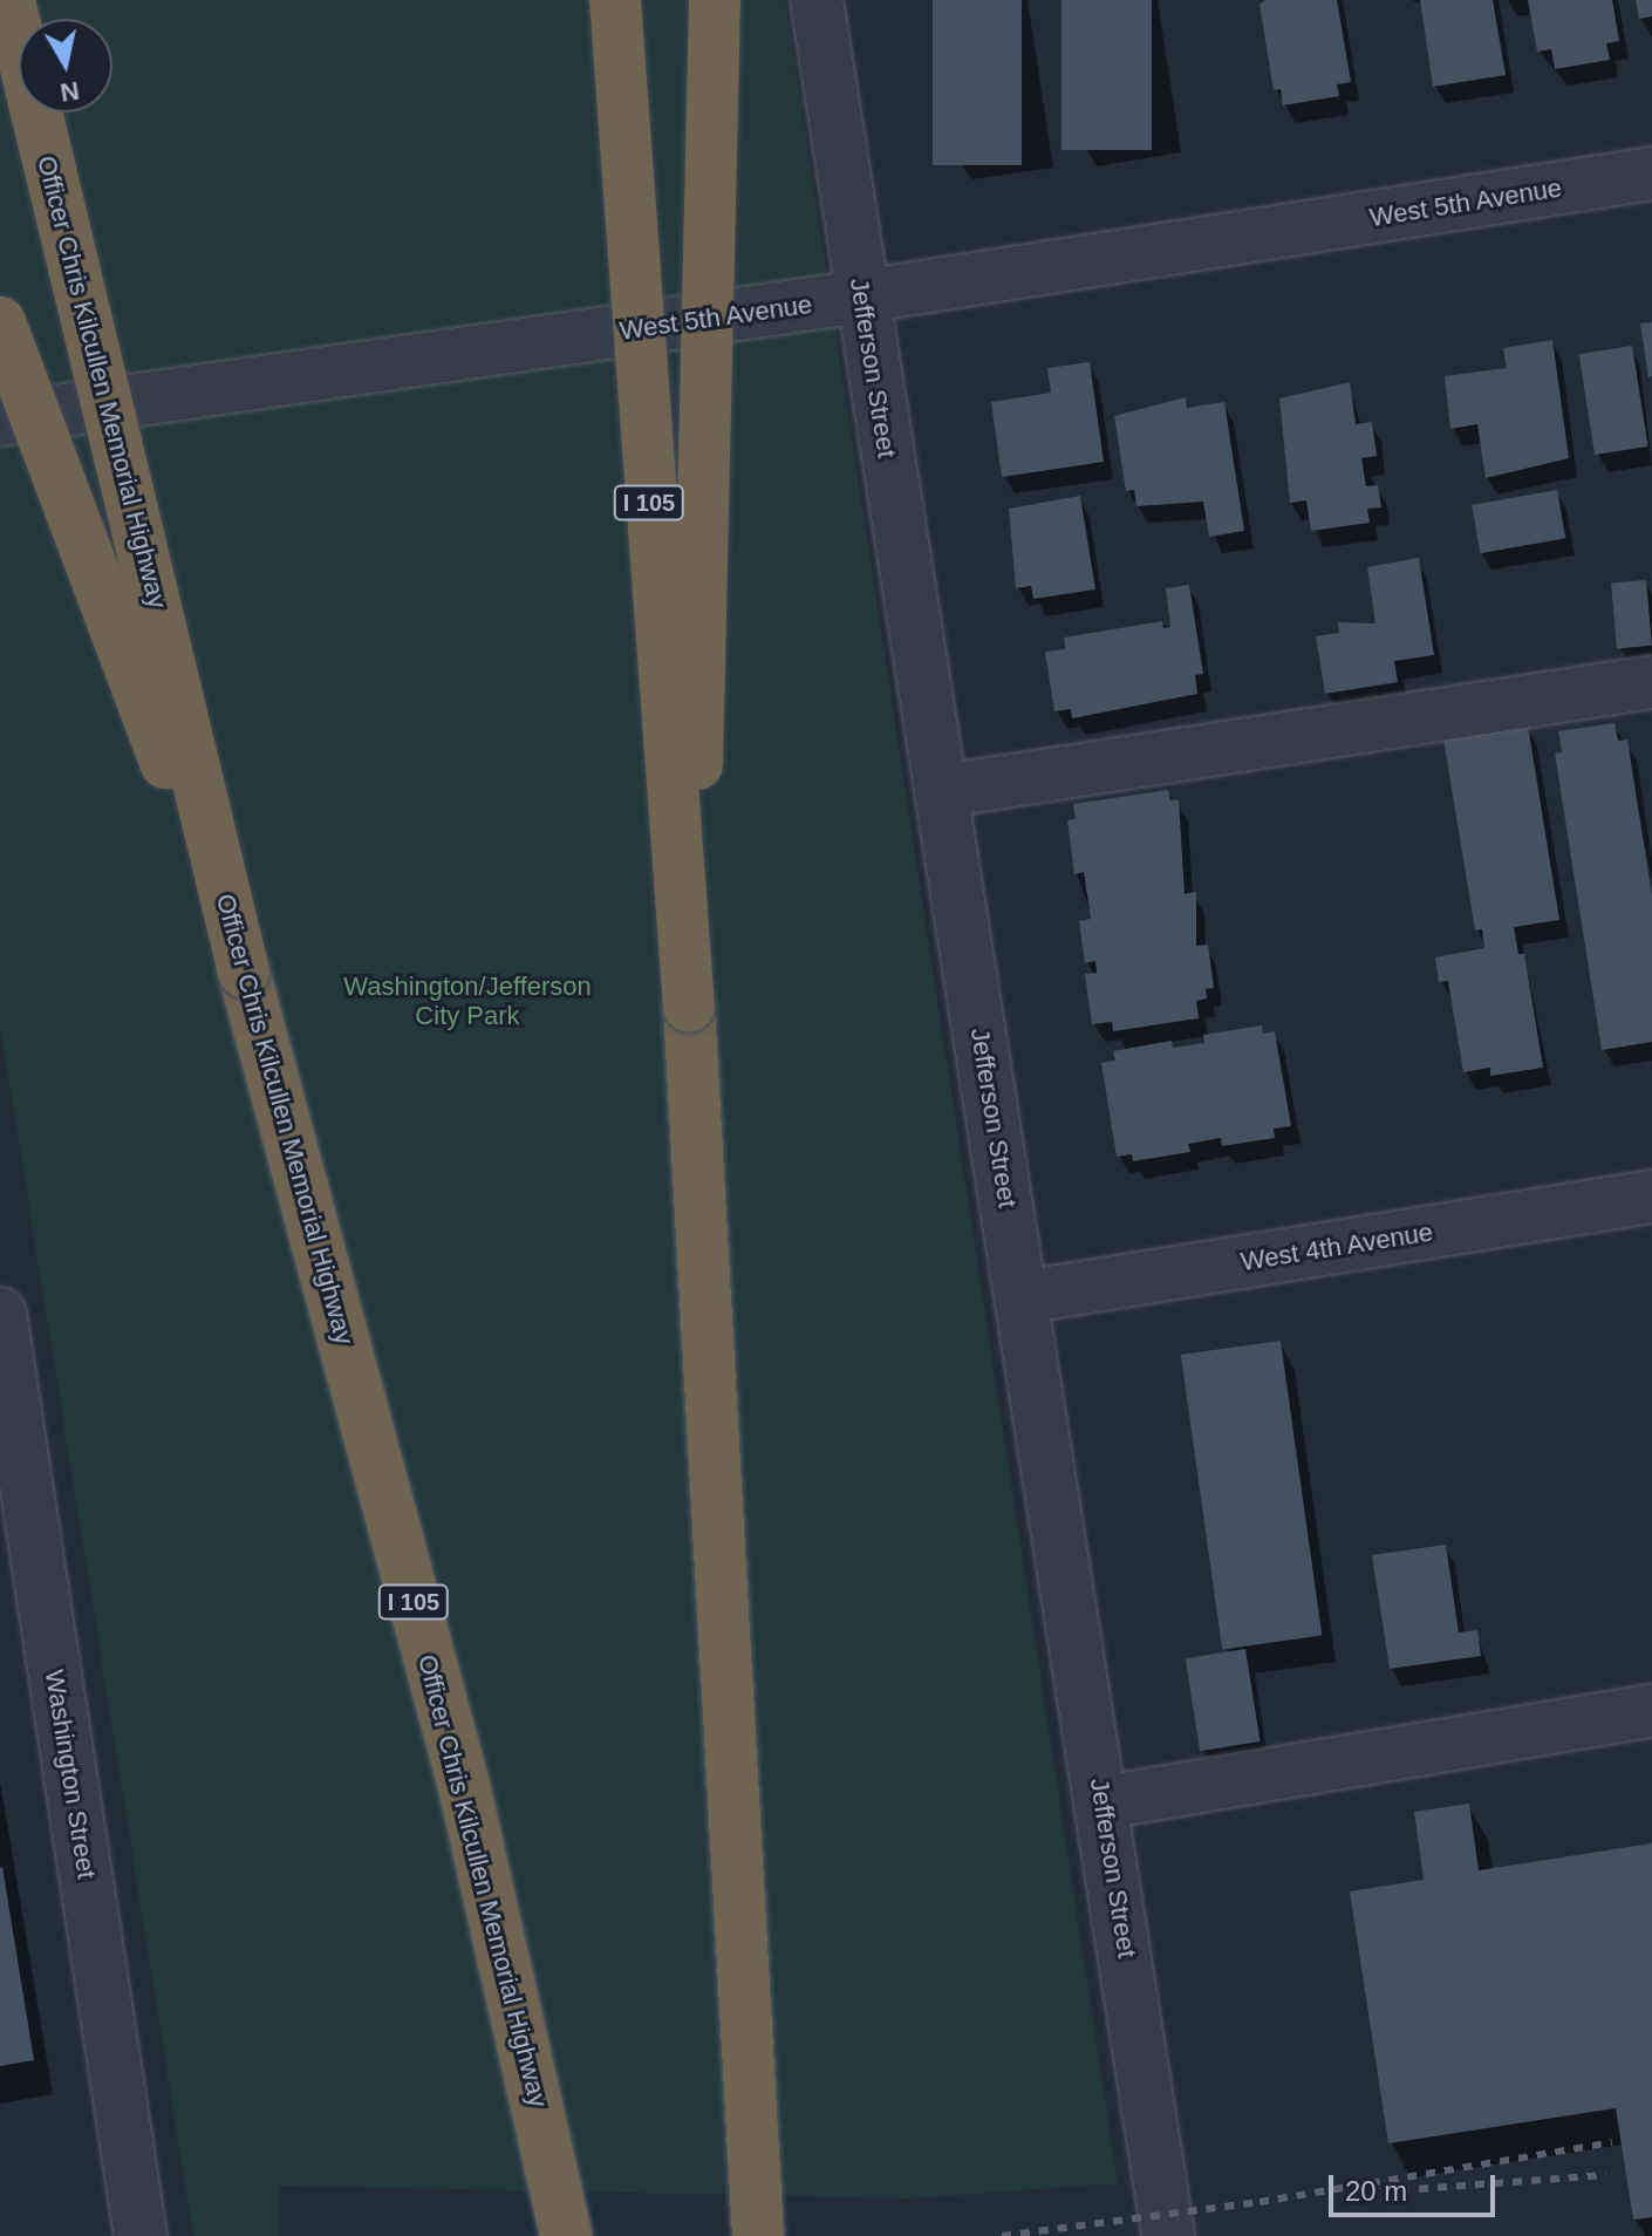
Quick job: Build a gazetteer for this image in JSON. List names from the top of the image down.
{
  "streets": {
    "highway": ["Officer Chris Kilcullen Memorial Highway", "I 105"],
    "street": [
      "West 5th Avenue",
      "Jefferson Street",
      "West 4th Avenue",
      "Washington Street"
    ]
  },
  "crossings": [
    ["West 5th Avenue", "Jefferson Street"],
    ["Jefferson Street", "West 4th Avenue"]
  ],
  "parks": ["Washington/Jefferson City Park"],
  "scale_bar": "20 m",
  "north": "bottom"
}
